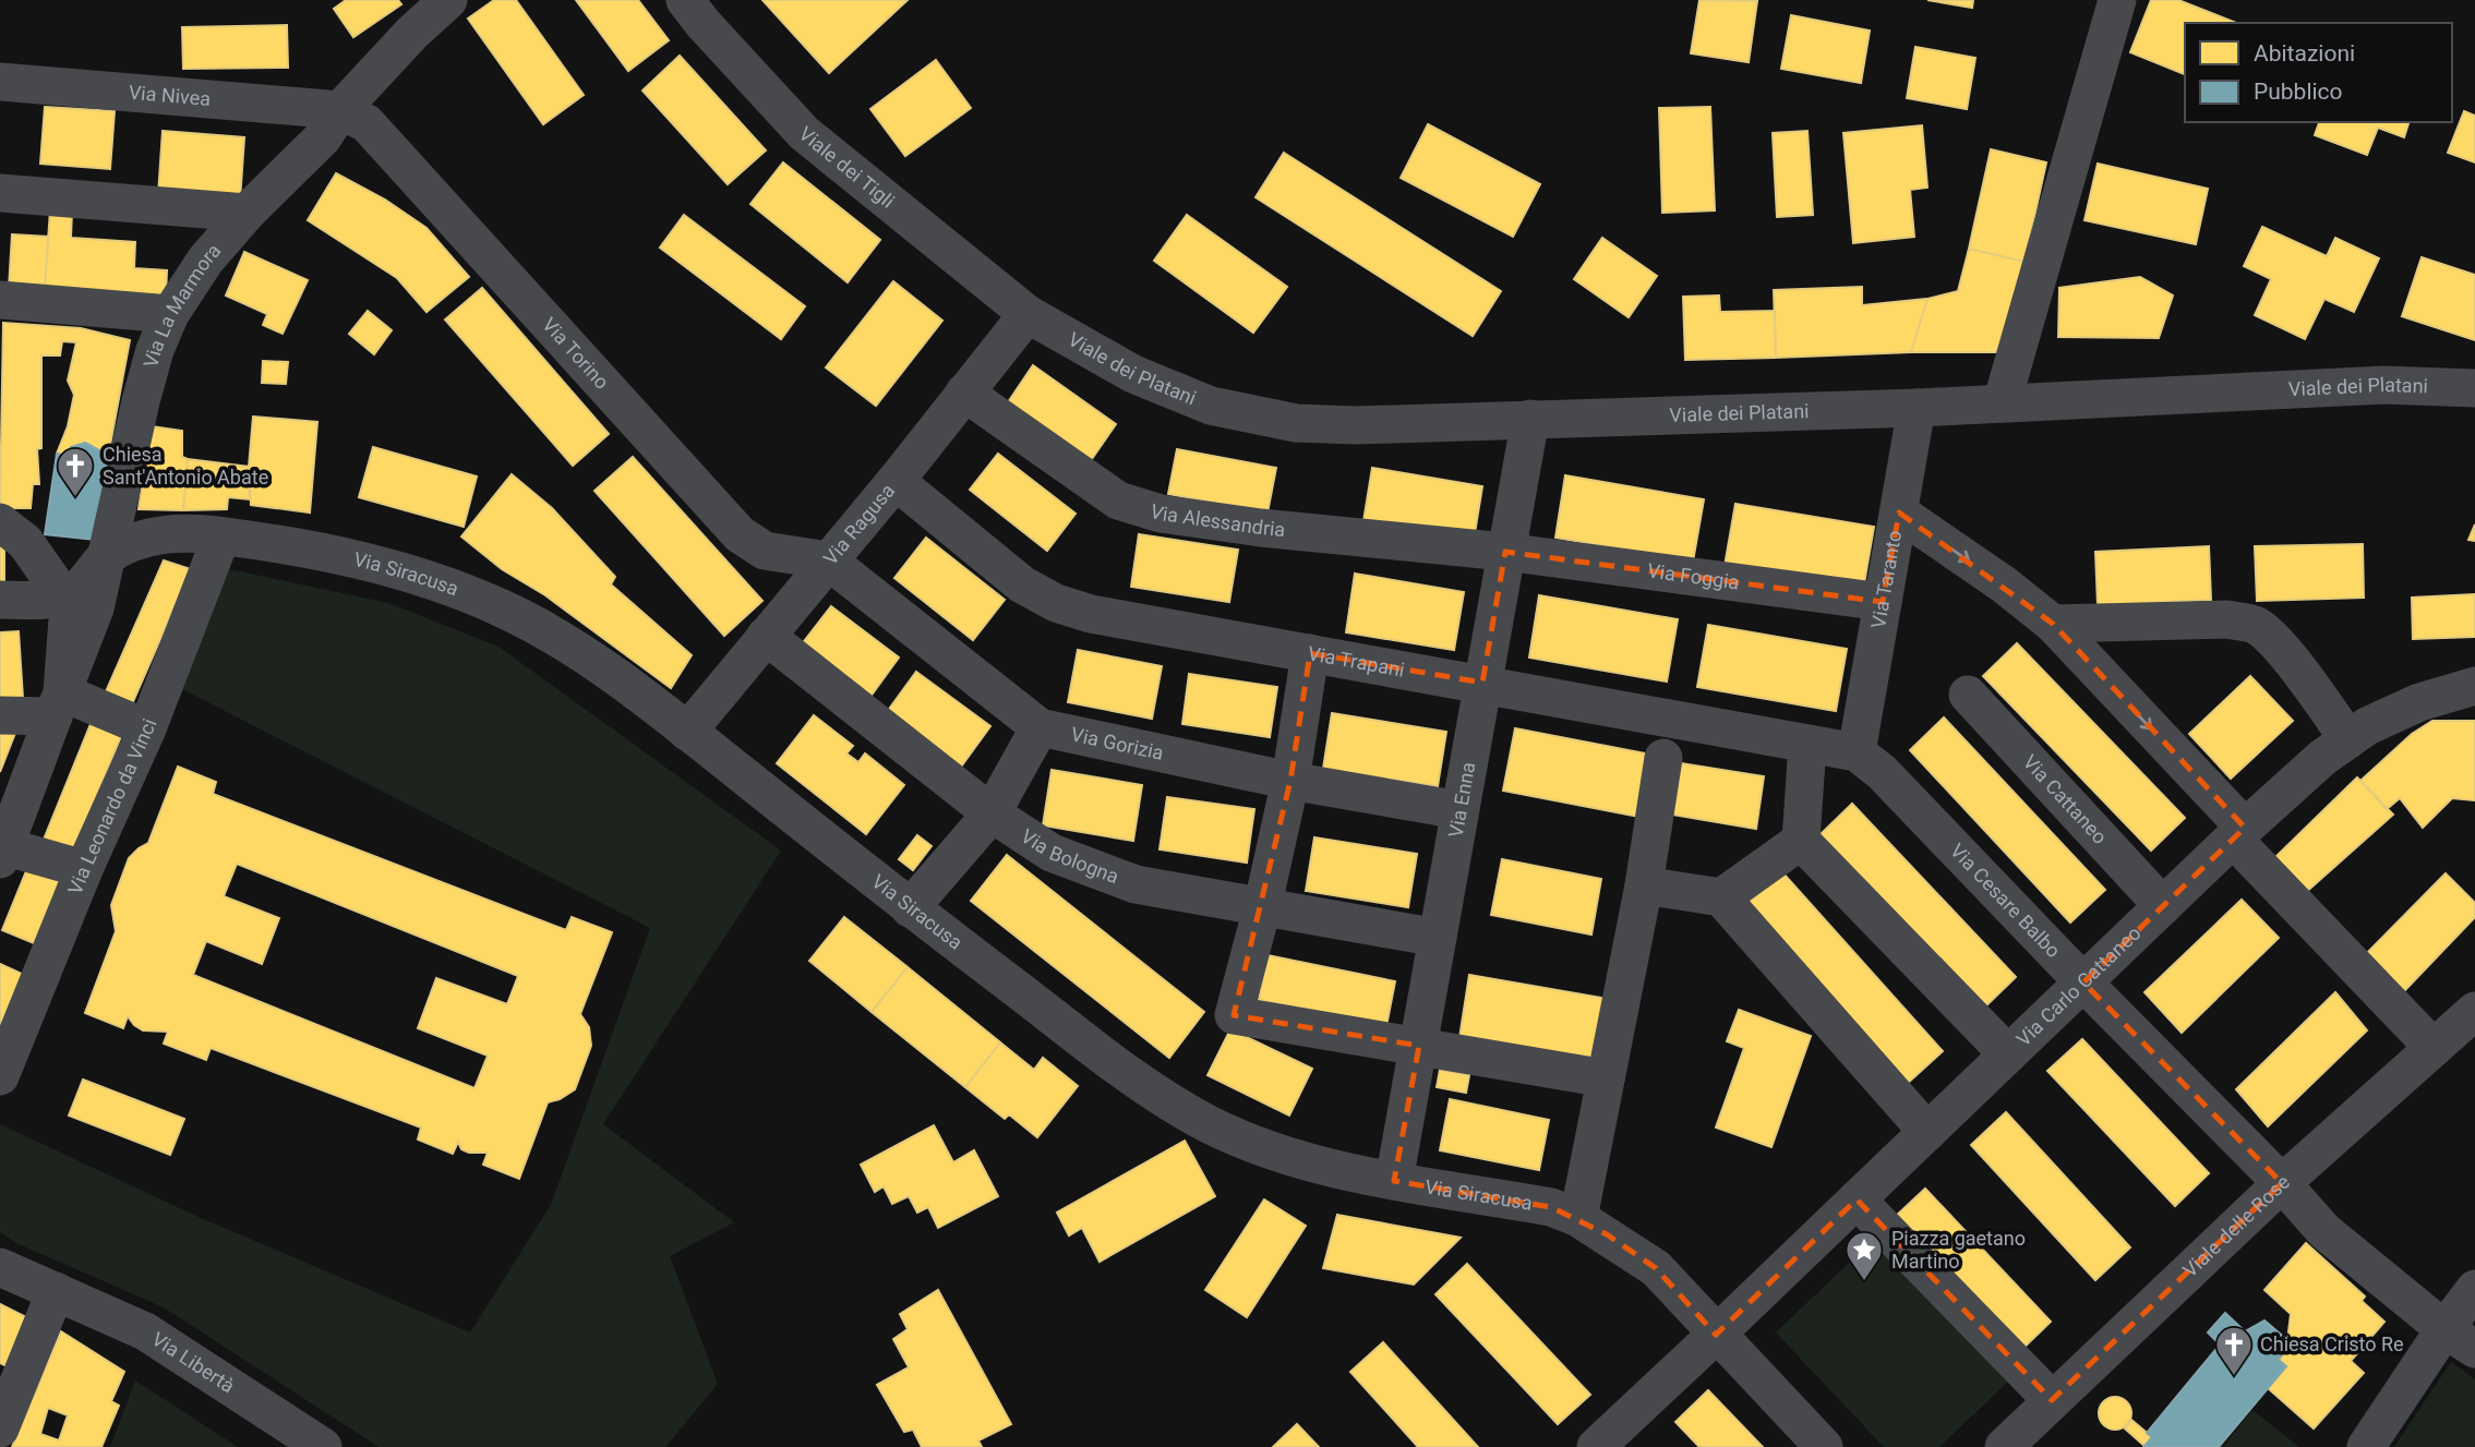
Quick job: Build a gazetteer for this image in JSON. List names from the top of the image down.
{
  "streets": {
    "street": [
      "Via Nivea",
      "Viale dei Tigli",
      "Via La Marmora",
      "Via Torino",
      "Viale dei Platani",
      "Via Alessandria",
      "Via Ragusa",
      "Via Siracusa",
      "Via Foggia",
      "Via Taranto",
      "Via Trapani",
      "Via Gorizia",
      "Via Enna",
      "Via Cattaneo",
      "Via Leonardo da Vinci",
      "Via Bologna",
      "Via Cesare Balbo",
      "Via Carlo Cattaneo",
      "Viale delle Rose",
      "Via Libertà"
    ]
  },
  "crossings": [
    ["Via Nivea", "Via La Marmora"],
    ["Via Nivea", "Via Torino"],
    ["Viale dei Tigli", "Viale dei Platani"],
    ["Viale dei Tigli", "Via Ragusa"],
    ["Via La Marmora", "Via Torino"],
    ["Via La Marmora", "Via Siracusa"],
    ["Via Torino", "Via Ragusa"],
    ["Via Torino", "Via Gorizia"],
    ["Viale dei Platani", "Via Ragusa"],
    ["Viale dei Platani", "Via Taranto"],
    ["Viale dei Platani", "Via Enna"],
    ["Via Alessandria", "Via Ragusa"],
    ["Via Alessandria", "Via Foggia"],
    ["Via Alessandria", "Via Enna"],
    ["Via Ragusa", "Via Siracusa"],
    ["Via Ragusa", "Via Trapani"],
    ["Via Ragusa", "Via Gorizia"],
    ["Via Ragusa", "Via Bologna"],
    ["Via Siracusa", "Via Enna"],
    ["Via Siracusa", "Via Leonardo da Vinci"],
    ["Via Siracusa", "Via Carlo Cattaneo"],
    ["Via Foggia", "Via Taranto"],
    ["Via Foggia", "Via Enna"],
    ["Via Taranto", "Via Trapani"],
    ["Via Taranto", "Via Cesare Balbo"],
    ["Via Trapani", "Via Enna"],
    ["Via Trapani", "Via Cesare Balbo"],
    ["Via Gorizia", "Via Enna"],
    ["Via Enna", "Via Bologna"],
    ["Via Cattaneo", "Via Carlo Cattaneo"],
    ["Via Cesare Balbo", "Via Carlo Cattaneo"],
    ["Via Cesare Balbo", "Viale delle Rose"]
  ],
  "places": {
    "church": ["Chiesa Sant'Antonio Abate", "Chiesa Cristo Re"],
    "place": ["Piazza gaetano Martino"]
  },
  "legend": ["Abitazioni", "Pubblico"]
}
